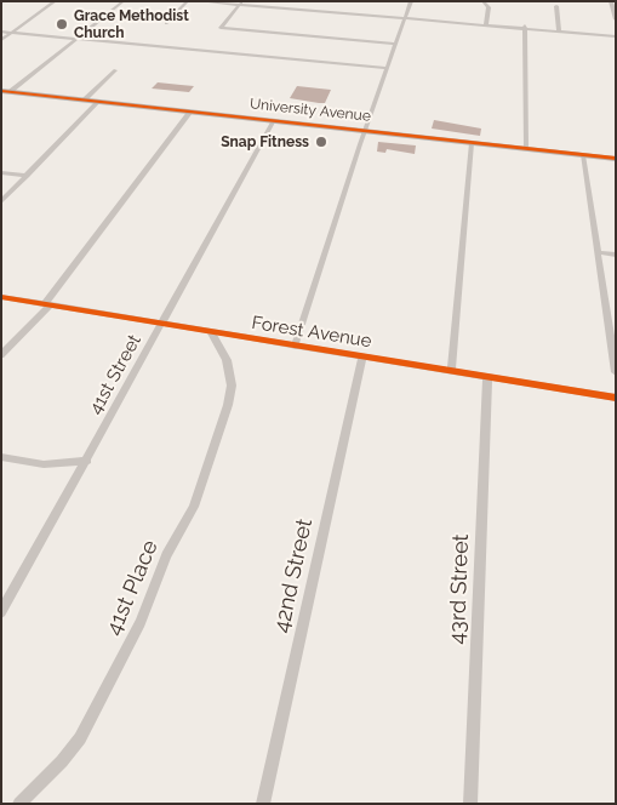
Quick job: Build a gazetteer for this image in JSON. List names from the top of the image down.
{
  "streets": {
    "main road": ["University Avenue"],
    "street": [
      "Forest Avenue",
      "41st Street",
      "42nd Street",
      "41st Place",
      "43rd Street"
    ]
  },
  "crossings": [
    ["University Avenue", "41st Street"],
    ["Forest Avenue", "41st Street"],
    ["Forest Avenue", "42nd Street"],
    ["Forest Avenue", "41st Place"],
    ["Forest Avenue", "43rd Street"]
  ],
  "places": ["Grace Methodist Church", "Snap Fitness"]
}
